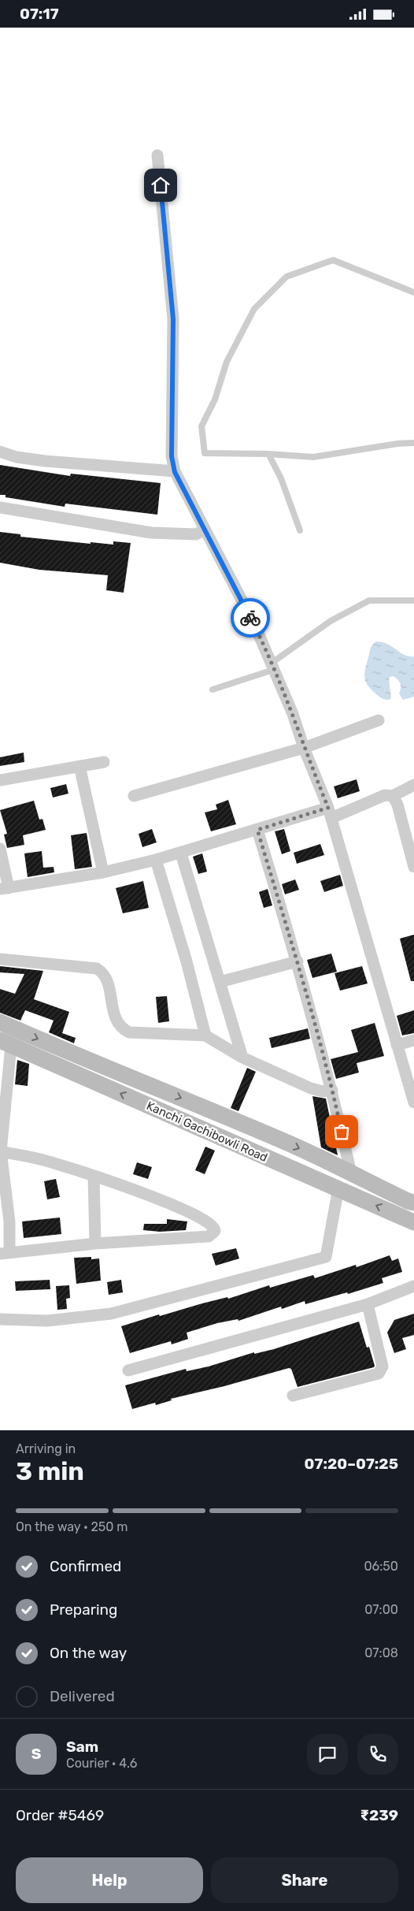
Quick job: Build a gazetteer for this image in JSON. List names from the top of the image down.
{
  "streets": {
    "main road": ["Kanchi Gachibowli Road"]
  },
  "page": {
    "status": "07:17",
    "heading": ["3 min", "Arriving in", "07:20–07:25"],
    "panel": [
      "Sam",
      "Courier · 4.6",
      "Order #5469",
      "₹239"
    ],
    "bar": "On the way · 250 m",
    "list": [
      ["Confirmed", "06:50"],
      ["Preparing", "07:00"],
      ["On the way", "07:08"],
      "Delivered"
    ],
    "round": "S",
    "buttons": ["Help", "Share"]
  }
}
